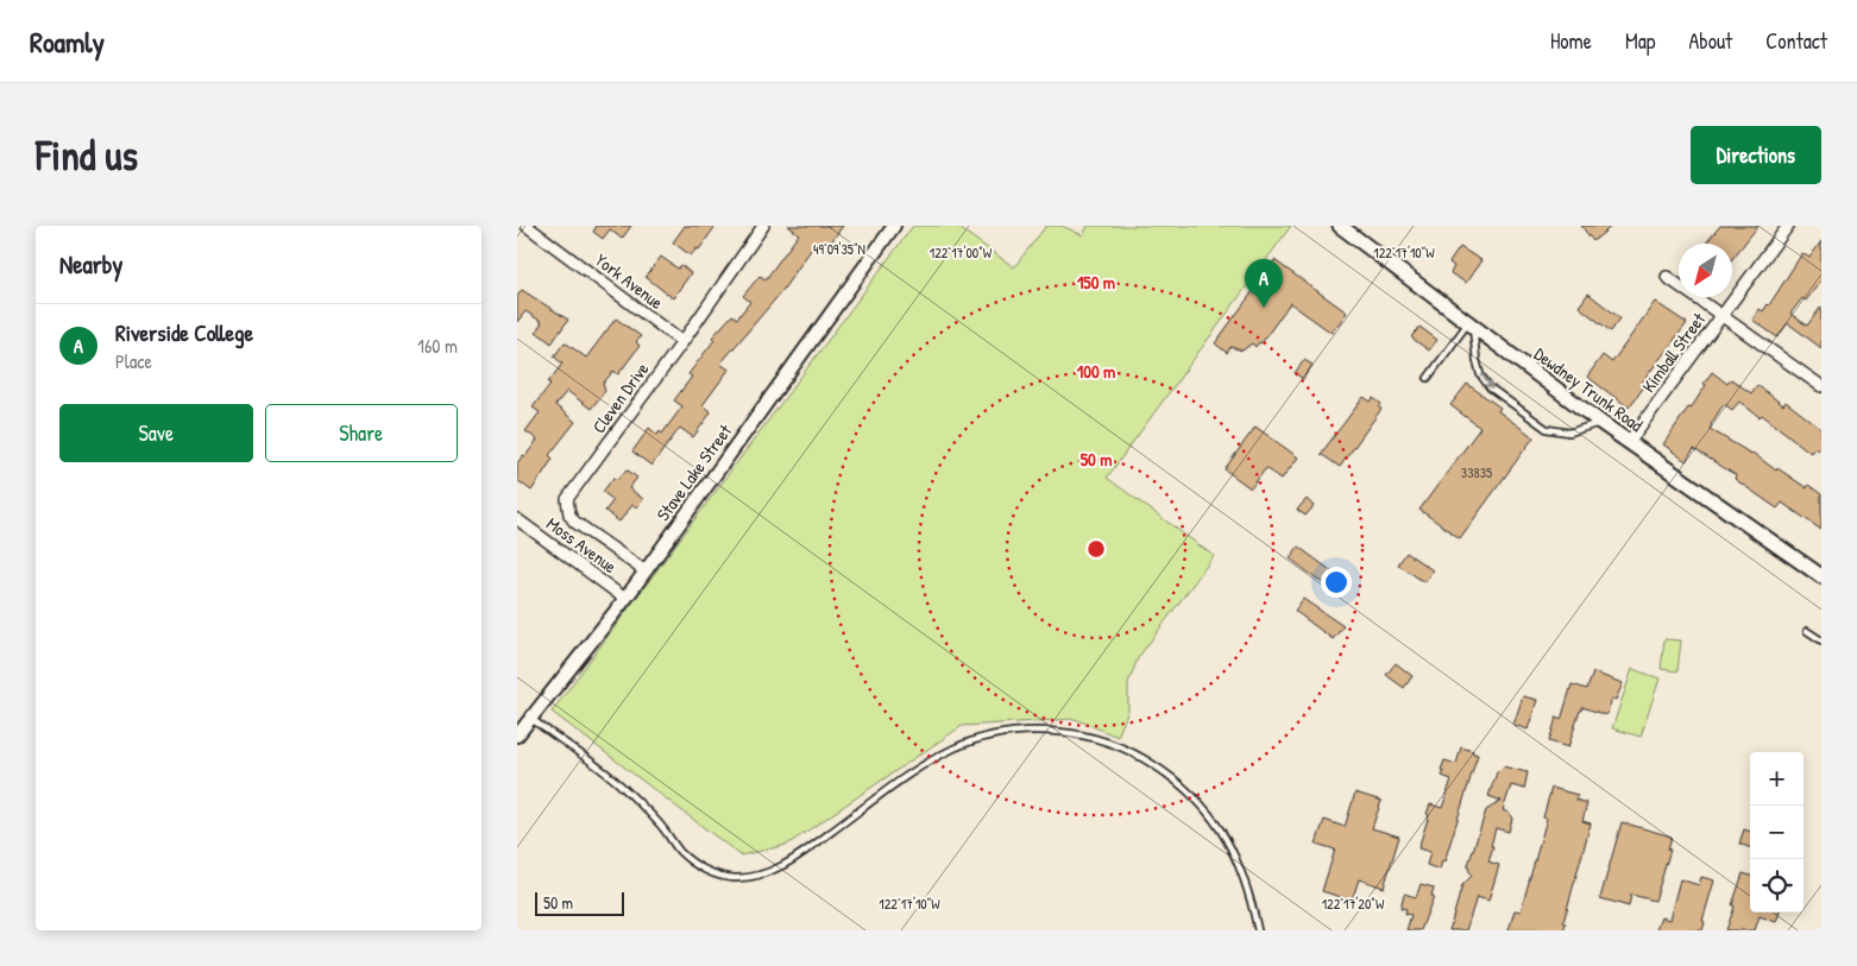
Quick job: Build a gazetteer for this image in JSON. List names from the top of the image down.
{
  "streets": {
    "main road": ["Dewdney Trunk Road"],
    "street": [
      "York Avenue",
      "Kimball Street",
      "Cleven Drive",
      "Stave Lake Street",
      "Moss Avenue"
    ]
  },
  "crossings": [
    ["York Avenue", "Cleven Drive"],
    ["Kimball Street", "Dewdney Trunk Road"],
    ["Cleven Drive", "Stave Lake Street"],
    ["Stave Lake Street", "Moss Avenue"]
  ],
  "house_numbers": ["33835"],
  "scale_bar": "50 m",
  "north": "bottom left",
  "page": {
    "header": "Roamly",
    "nav": [
      "Home",
      "Map",
      "About",
      "Contact"
    ],
    "buttons": [
      "Directions",
      ["Save", "Share"]
    ],
    "title": "Find us",
    "heading": "Nearby",
    "pins": "A",
    "list": [
      {
        "mark": "A",
        "name": "Riverside College",
        "note": "Place",
        "value": "160 m"
      }
    ],
    "map_buttons": ["+", "−"],
    "scale": "50 m"
  },
  "coordinates": [
    "49°09'35\"N",
    "122°17'00\"W",
    "122°17'10\"W",
    "122°17'20\"W"
  ],
  "rings": ["150 m", "100 m", "50 m"]
}
